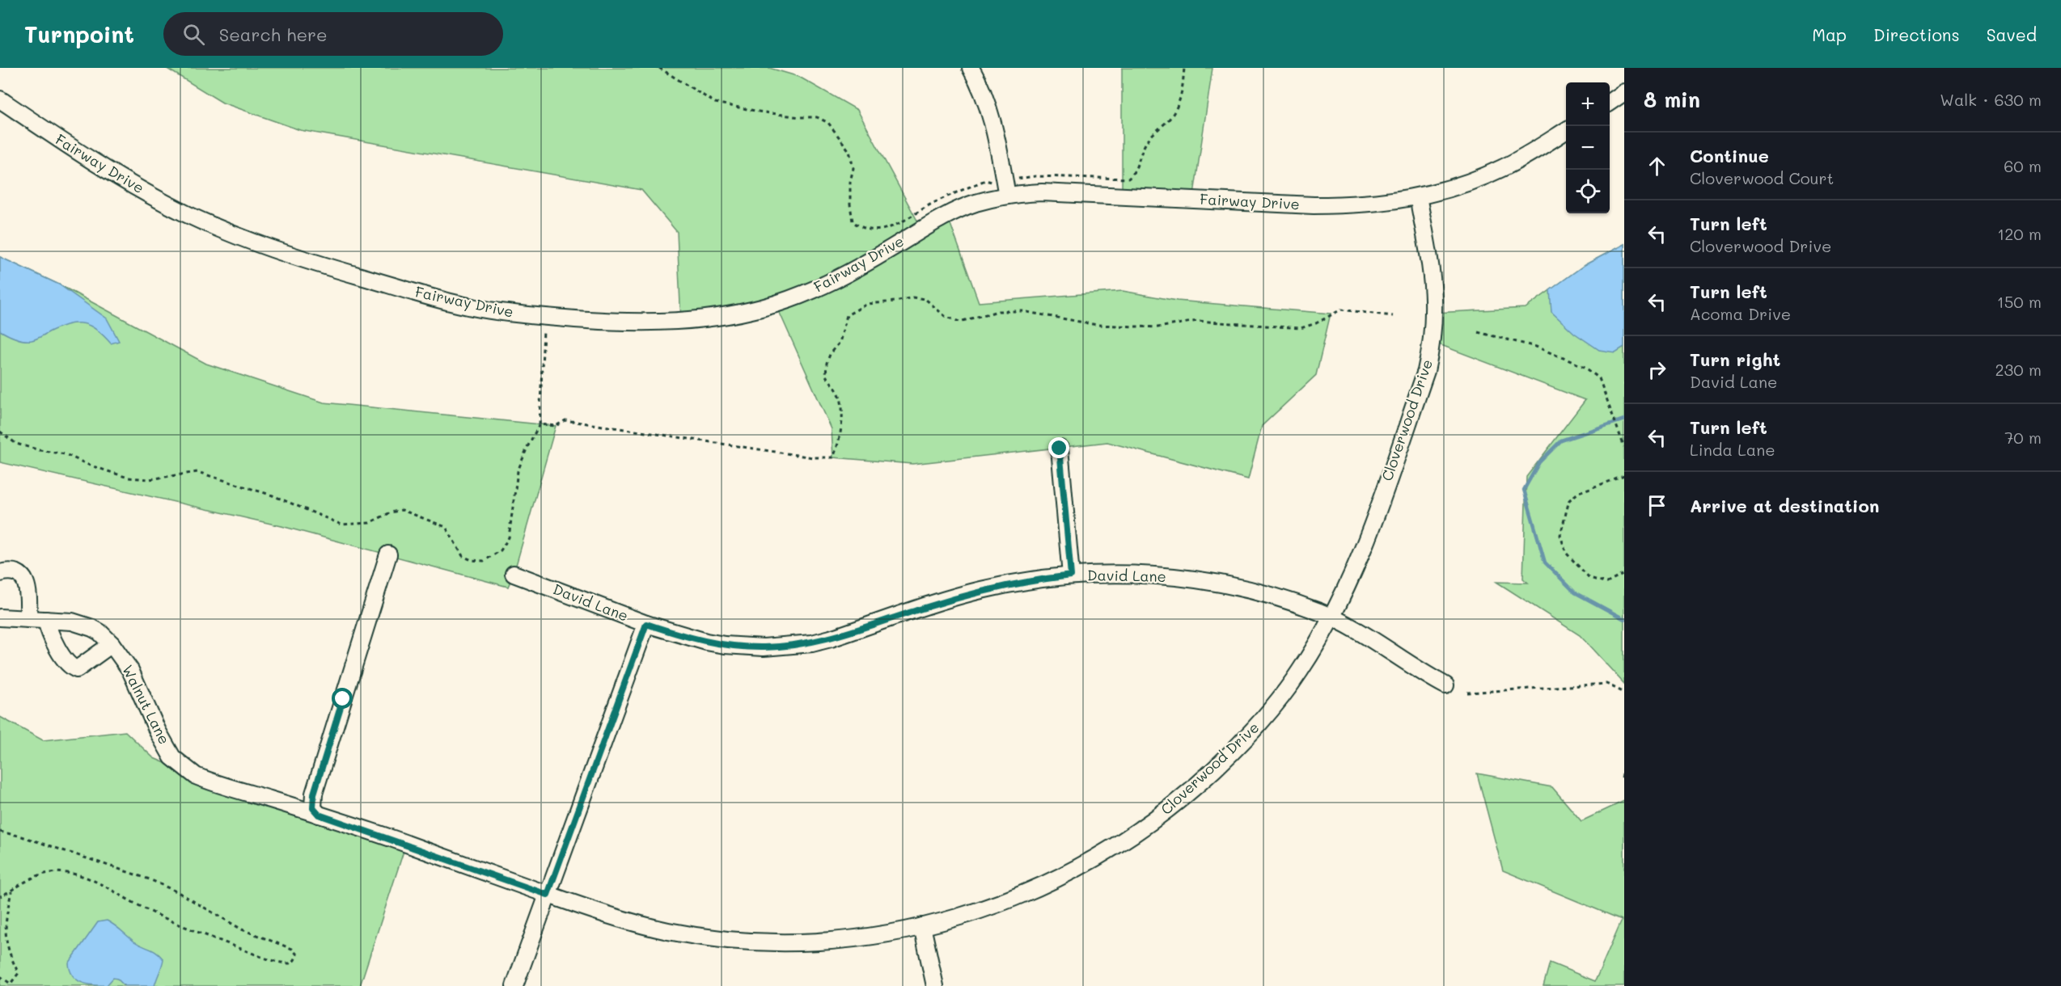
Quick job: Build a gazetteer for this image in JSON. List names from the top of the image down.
{
  "streets": {
    "street": [
      "Fairway Drive",
      "Cloverwood Drive",
      "David Lane",
      "Walnut Lane"
    ]
  },
  "crossings": [
    ["Fairway Drive", "Cloverwood Drive"],
    ["Cloverwood Drive", "David Lane"],
    ["Cloverwood Drive", "Walnut Lane"]
  ],
  "page": {
    "header": "Turnpoint",
    "search": "Search here",
    "nav": ["Map", "Directions", "Saved"],
    "heading": ["8 min", "Walk · 630 m"],
    "map_buttons": ["+", "−"],
    "list": [
      ["Continue", "Cloverwood Court", "60 m"],
      ["Turn left", "Cloverwood Drive", "120 m"],
      ["Turn left", "Acoma Drive", "150 m"],
      ["Turn right", "David Lane", "230 m"],
      ["Turn left", "Linda Lane", "70 m"],
      "Arrive at destination"
    ]
  }
}
